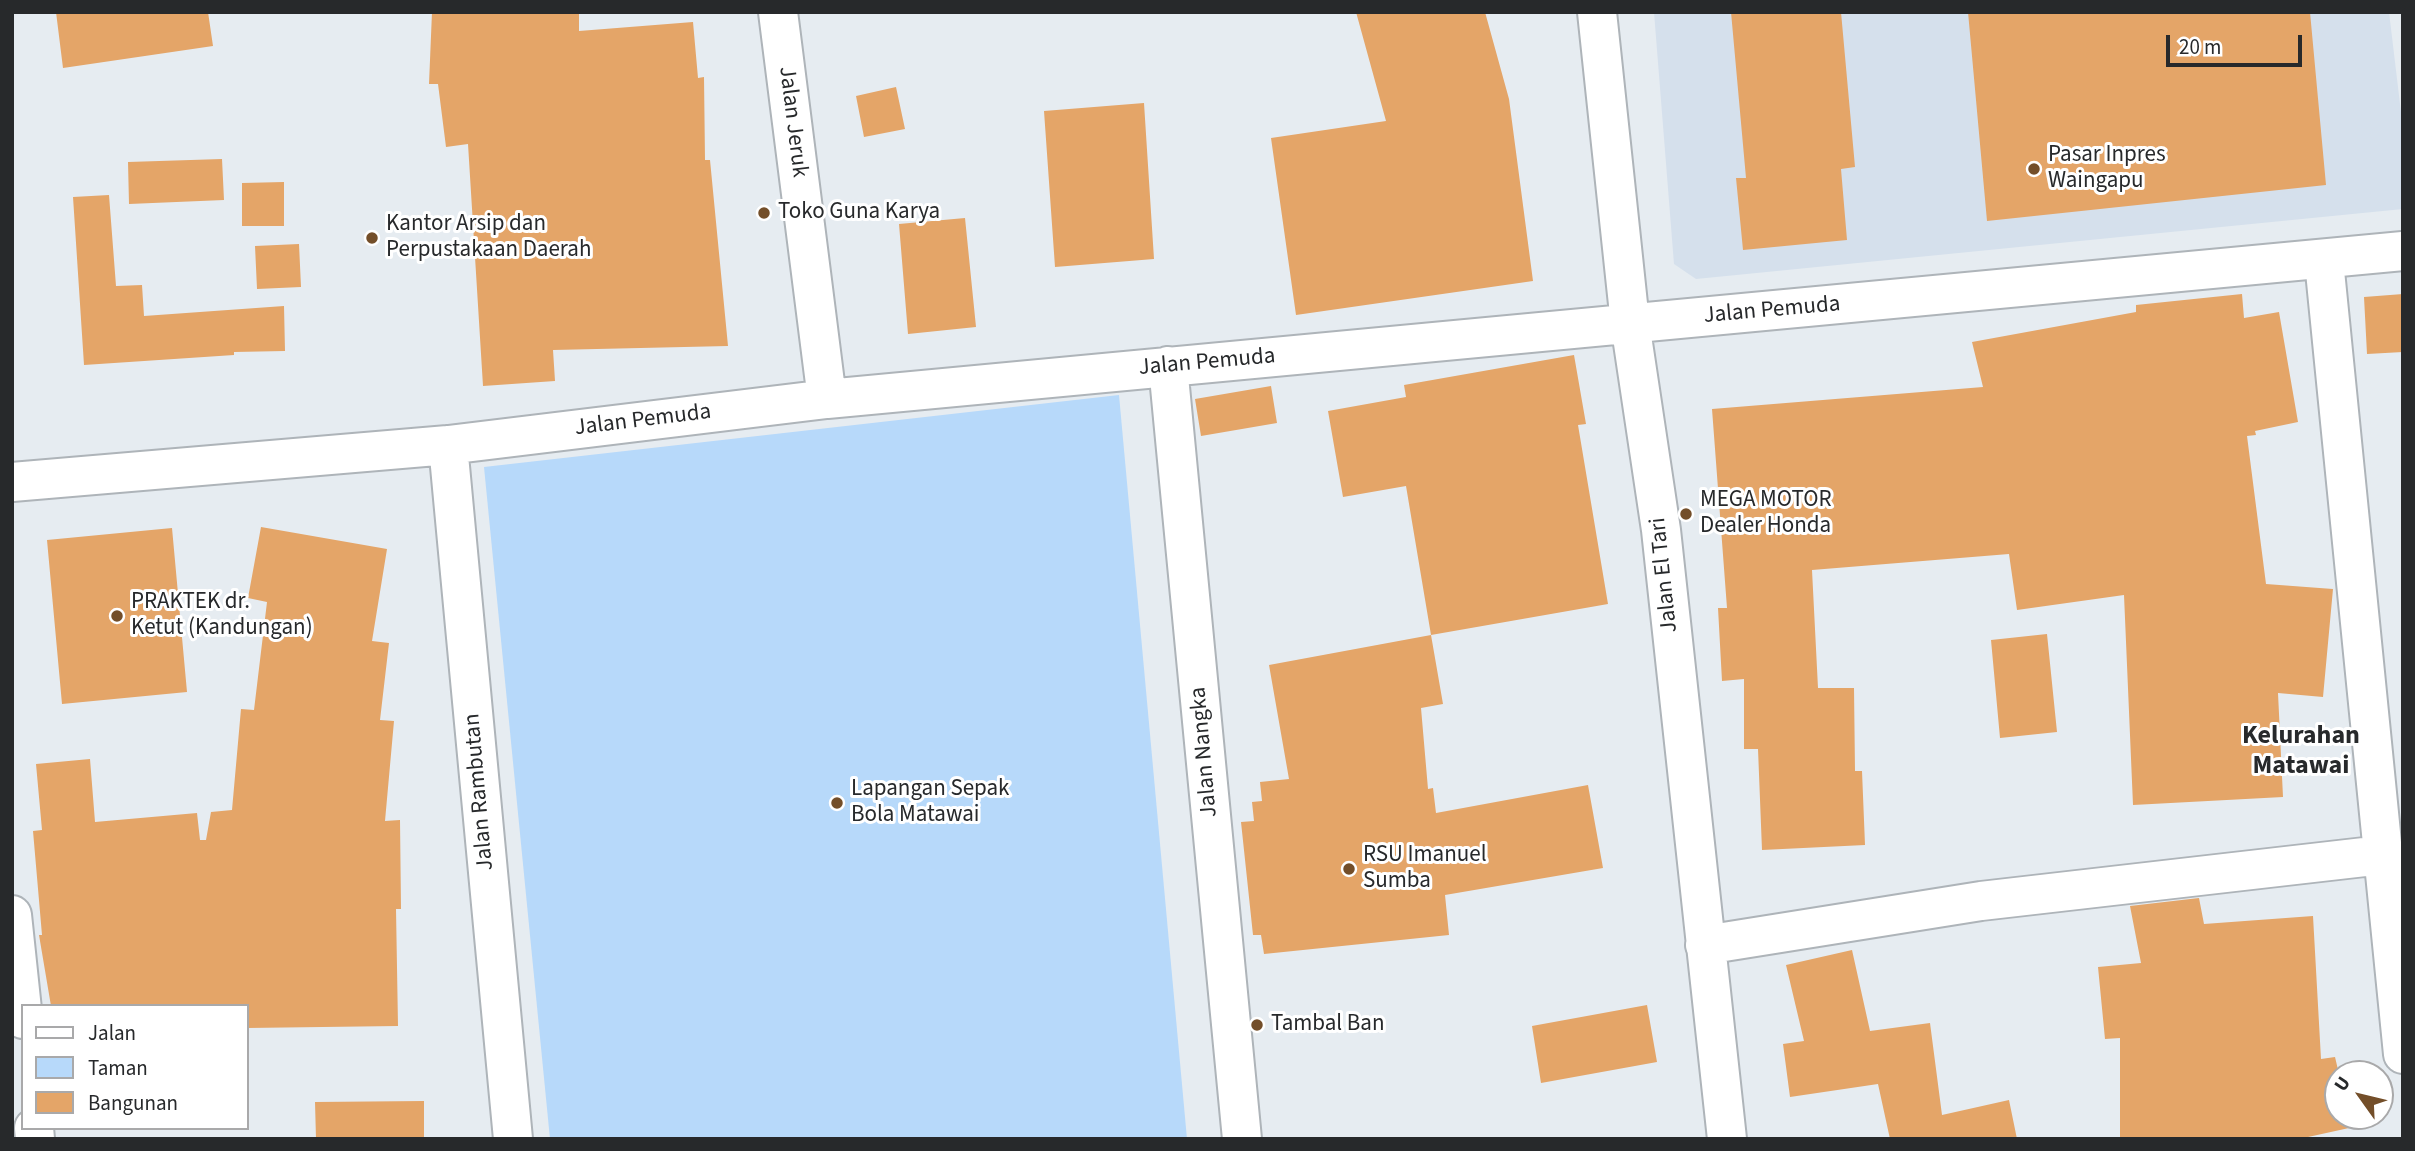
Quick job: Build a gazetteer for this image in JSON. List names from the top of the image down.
{
  "streets": {
    "street": [
      "Jalan Jeruk",
      "Jalan Pemuda",
      "Jalan El Tari",
      "Jalan Nangka",
      "Jalan Rambutan"
    ]
  },
  "crossings": [
    ["Jalan Jeruk", "Jalan Pemuda"],
    ["Jalan Pemuda", "Jalan El Tari"],
    ["Jalan Pemuda", "Jalan Nangka"],
    ["Jalan Pemuda", "Jalan Rambutan"]
  ],
  "districts": ["Kelurahan Matawai"],
  "places": [
    "Pasar Inpres Waingapu",
    "Toko Guna Karya",
    "Kantor Arsip dan Perpustakaan Daerah",
    "MEGA MOTOR Dealer Honda",
    "PRAKTEK dr. Ketut (Kandungan)",
    "Lapangan Sepak Bola Matawai",
    "RSU Imanuel Sumba",
    "Tambal Ban"
  ],
  "legend": ["Jalan", "Taman", "Bangunan"],
  "scale_bar": "20 m",
  "north": "top left"
}
